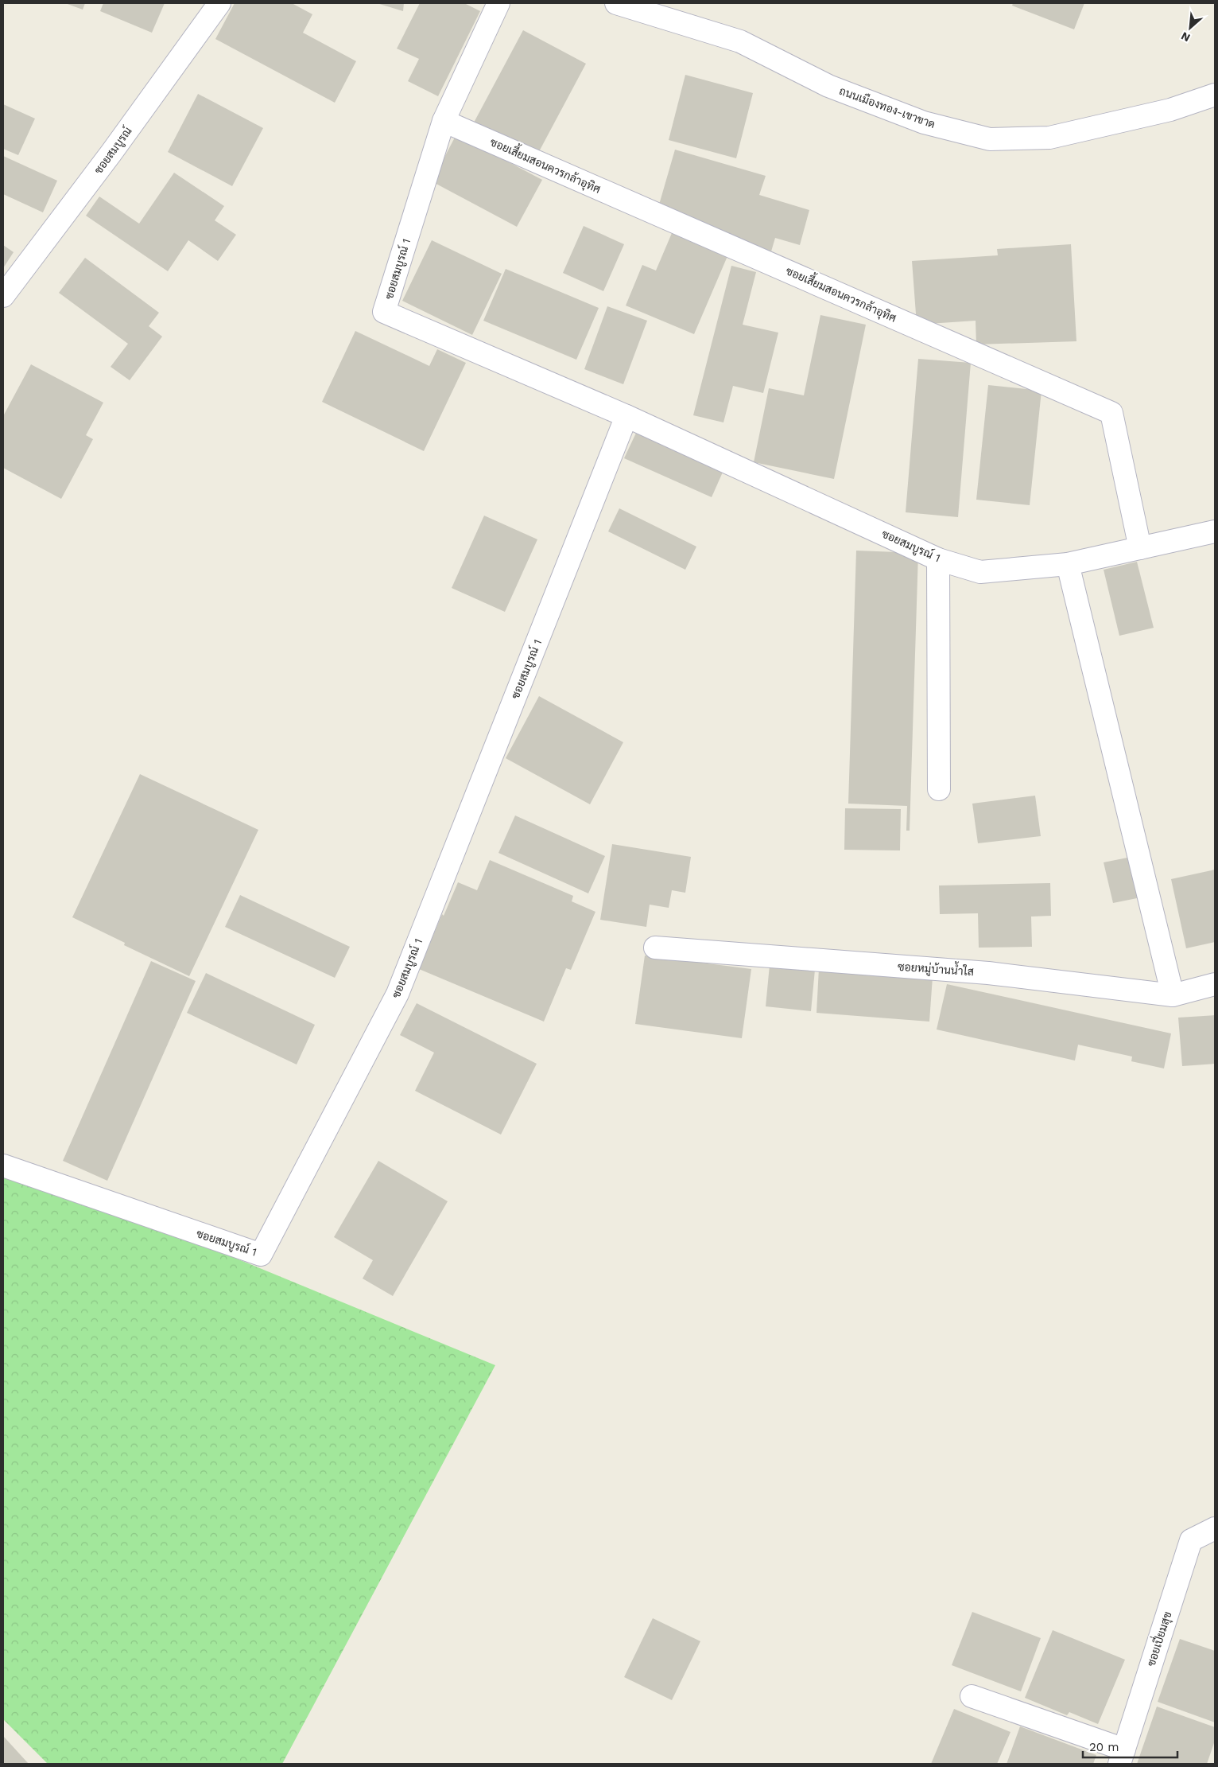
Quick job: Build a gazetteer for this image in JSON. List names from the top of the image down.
{
  "streets": {
    "street": [
      "ถนนเมืองทอง-เขาขาด",
      "ซอยสมบูรณ์",
      "ซอยเสี้ยมสอนควรกล้าอุทิศ",
      "ซอยสมบูรณ์ 1",
      "ซอยหมู่บ้านน้ำใส",
      "ซอยเปี่ยมสุข"
    ]
  },
  "crossings": [
    ["ซอยเสี้ยมสอนควรกล้าอุทิศ", "ซอยสมบูรณ์ 1"]
  ],
  "scale_bar": "20 m",
  "north": "bottom left"
}
